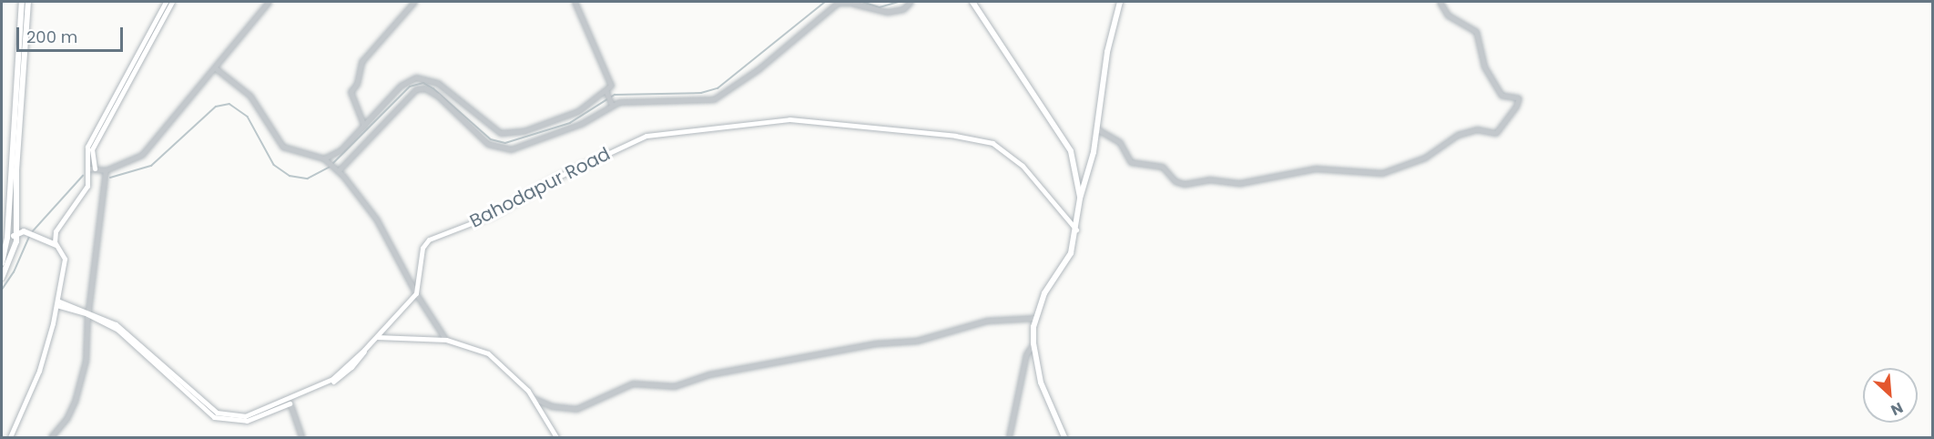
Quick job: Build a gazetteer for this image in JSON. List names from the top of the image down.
{
  "streets": {
    "main road": ["Bahodapur Road"]
  },
  "scale_bar": "200 m",
  "north": "bottom right"
}
